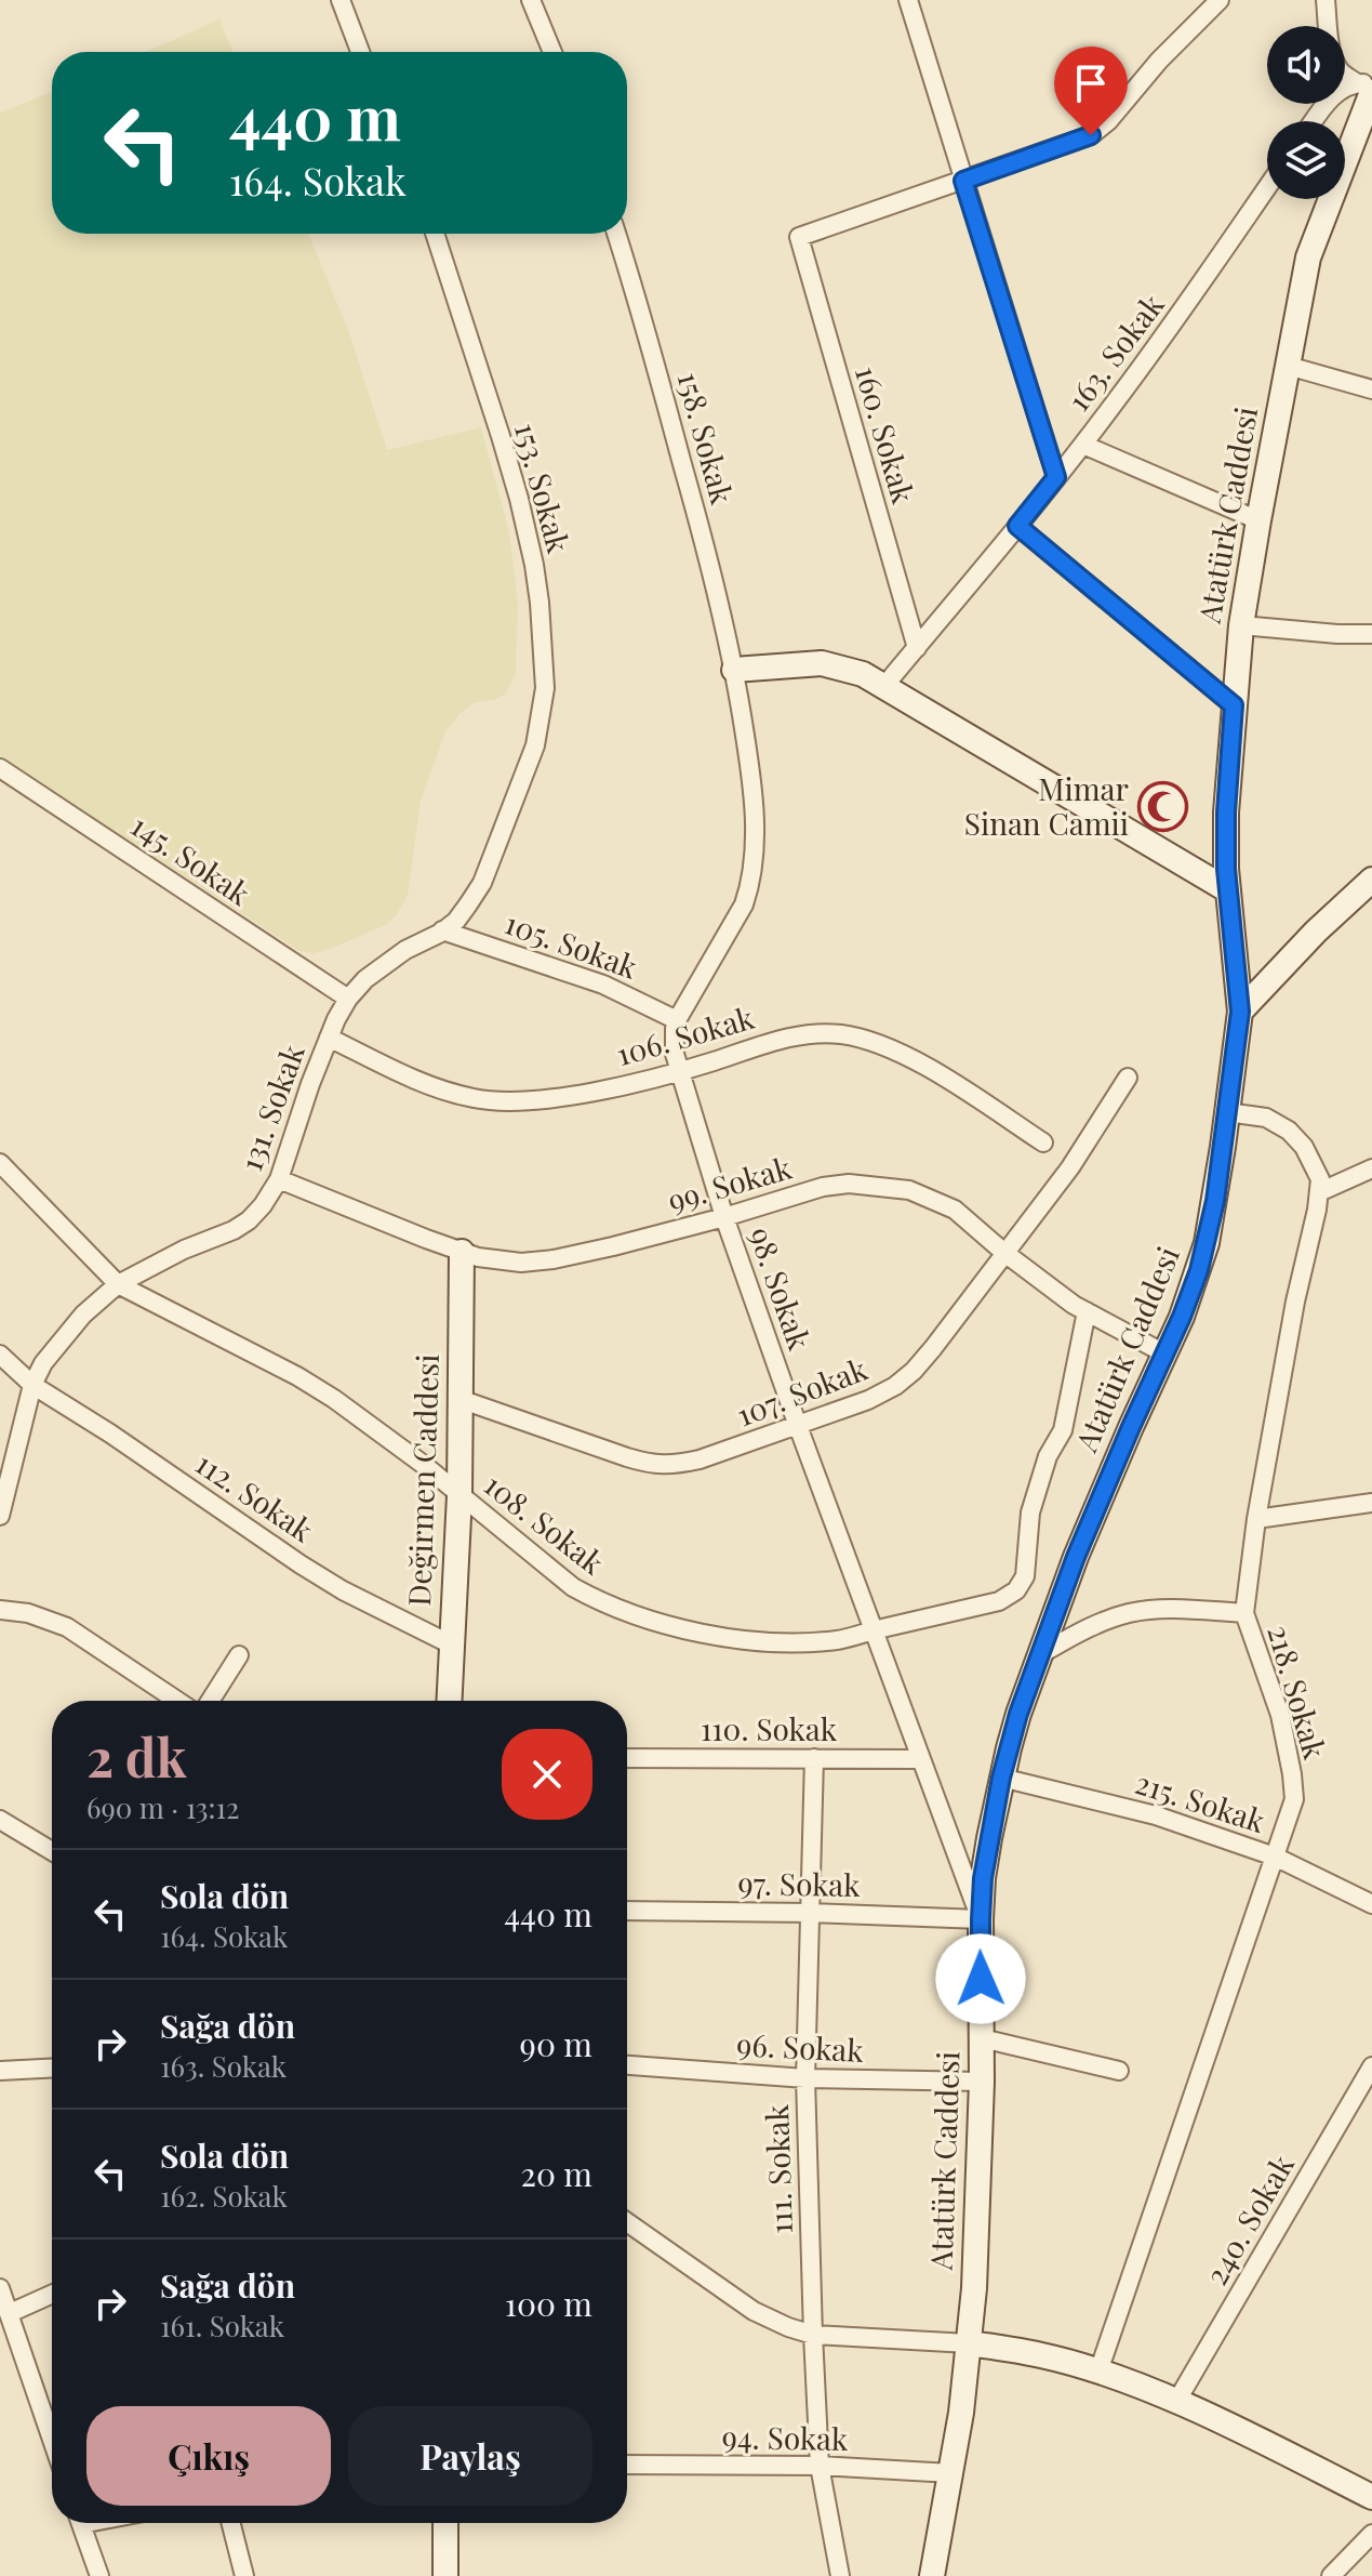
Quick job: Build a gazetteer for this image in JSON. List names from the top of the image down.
{
  "streets": {
    "street": [
      "163. Sokak",
      "160. Sokak",
      "158. Sokak",
      "153. Sokak",
      "Atatürk Caddesi",
      "145. Sokak",
      "105. Sokak",
      "106. Sokak",
      "131. Sokak",
      "99. Sokak",
      "98. Sokak",
      "107. Sokak",
      "Değirmen Caddesi",
      "112. Sokak",
      "108. Sokak",
      "218. Sokak",
      "110. Sokak",
      "215. Sokak",
      "97. Sokak",
      "96. Sokak",
      "111. Sokak",
      "240. Sokak",
      "94. Sokak"
    ]
  },
  "crossings": [
    ["163. Sokak", "160. Sokak"],
    ["153. Sokak", "131. Sokak"],
    ["Atatürk Caddesi", "99. Sokak"],
    ["Atatürk Caddesi", "98. Sokak"],
    ["Atatürk Caddesi", "218. Sokak"],
    ["Atatürk Caddesi", "215. Sokak"],
    ["Atatürk Caddesi", "97. Sokak"],
    ["Atatürk Caddesi", "96. Sokak"],
    ["Atatürk Caddesi", "94. Sokak"],
    ["145. Sokak", "131. Sokak"],
    ["105. Sokak", "131. Sokak"],
    ["105. Sokak", "98. Sokak"],
    ["106. Sokak", "131. Sokak"],
    ["106. Sokak", "98. Sokak"],
    ["131. Sokak", "99. Sokak"],
    ["131. Sokak", "112. Sokak"],
    ["131. Sokak", "108. Sokak"],
    ["99. Sokak", "98. Sokak"],
    ["99. Sokak", "107. Sokak"],
    ["99. Sokak", "Değirmen Caddesi"],
    ["99. Sokak", "108. Sokak"],
    ["98. Sokak", "107. Sokak"],
    ["98. Sokak", "108. Sokak"],
    ["98. Sokak", "110. Sokak"],
    ["98. Sokak", "97. Sokak"],
    ["107. Sokak", "Değirmen Caddesi"],
    ["Değirmen Caddesi", "112. Sokak"],
    ["Değirmen Caddesi", "108. Sokak"],
    ["218. Sokak", "215. Sokak"],
    ["110. Sokak", "111. Sokak"],
    ["97. Sokak", "111. Sokak"],
    ["96. Sokak", "111. Sokak"],
    ["111. Sokak", "94. Sokak"]
  ],
  "places": {
    "mosque": ["Mimar Sinan Camii"]
  },
  "page": {
    "turn": ["440 m", "164. Sokak"],
    "heading": ["2 dk", "690 m · 13:12"],
    "list": [
      {
        "name": "Sola dön",
        "note": "164. Sokak",
        "value": "440 m"
      },
      {
        "name": "Sağa dön",
        "note": "163. Sokak",
        "value": "90 m"
      },
      {
        "name": "Sola dön",
        "note": "162. Sokak",
        "value": "20 m"
      },
      {
        "name": "Sağa dön",
        "note": "161. Sokak",
        "value": "100 m"
      }
    ],
    "buttons": ["Çıkış", "Paylaş"]
  }
}
